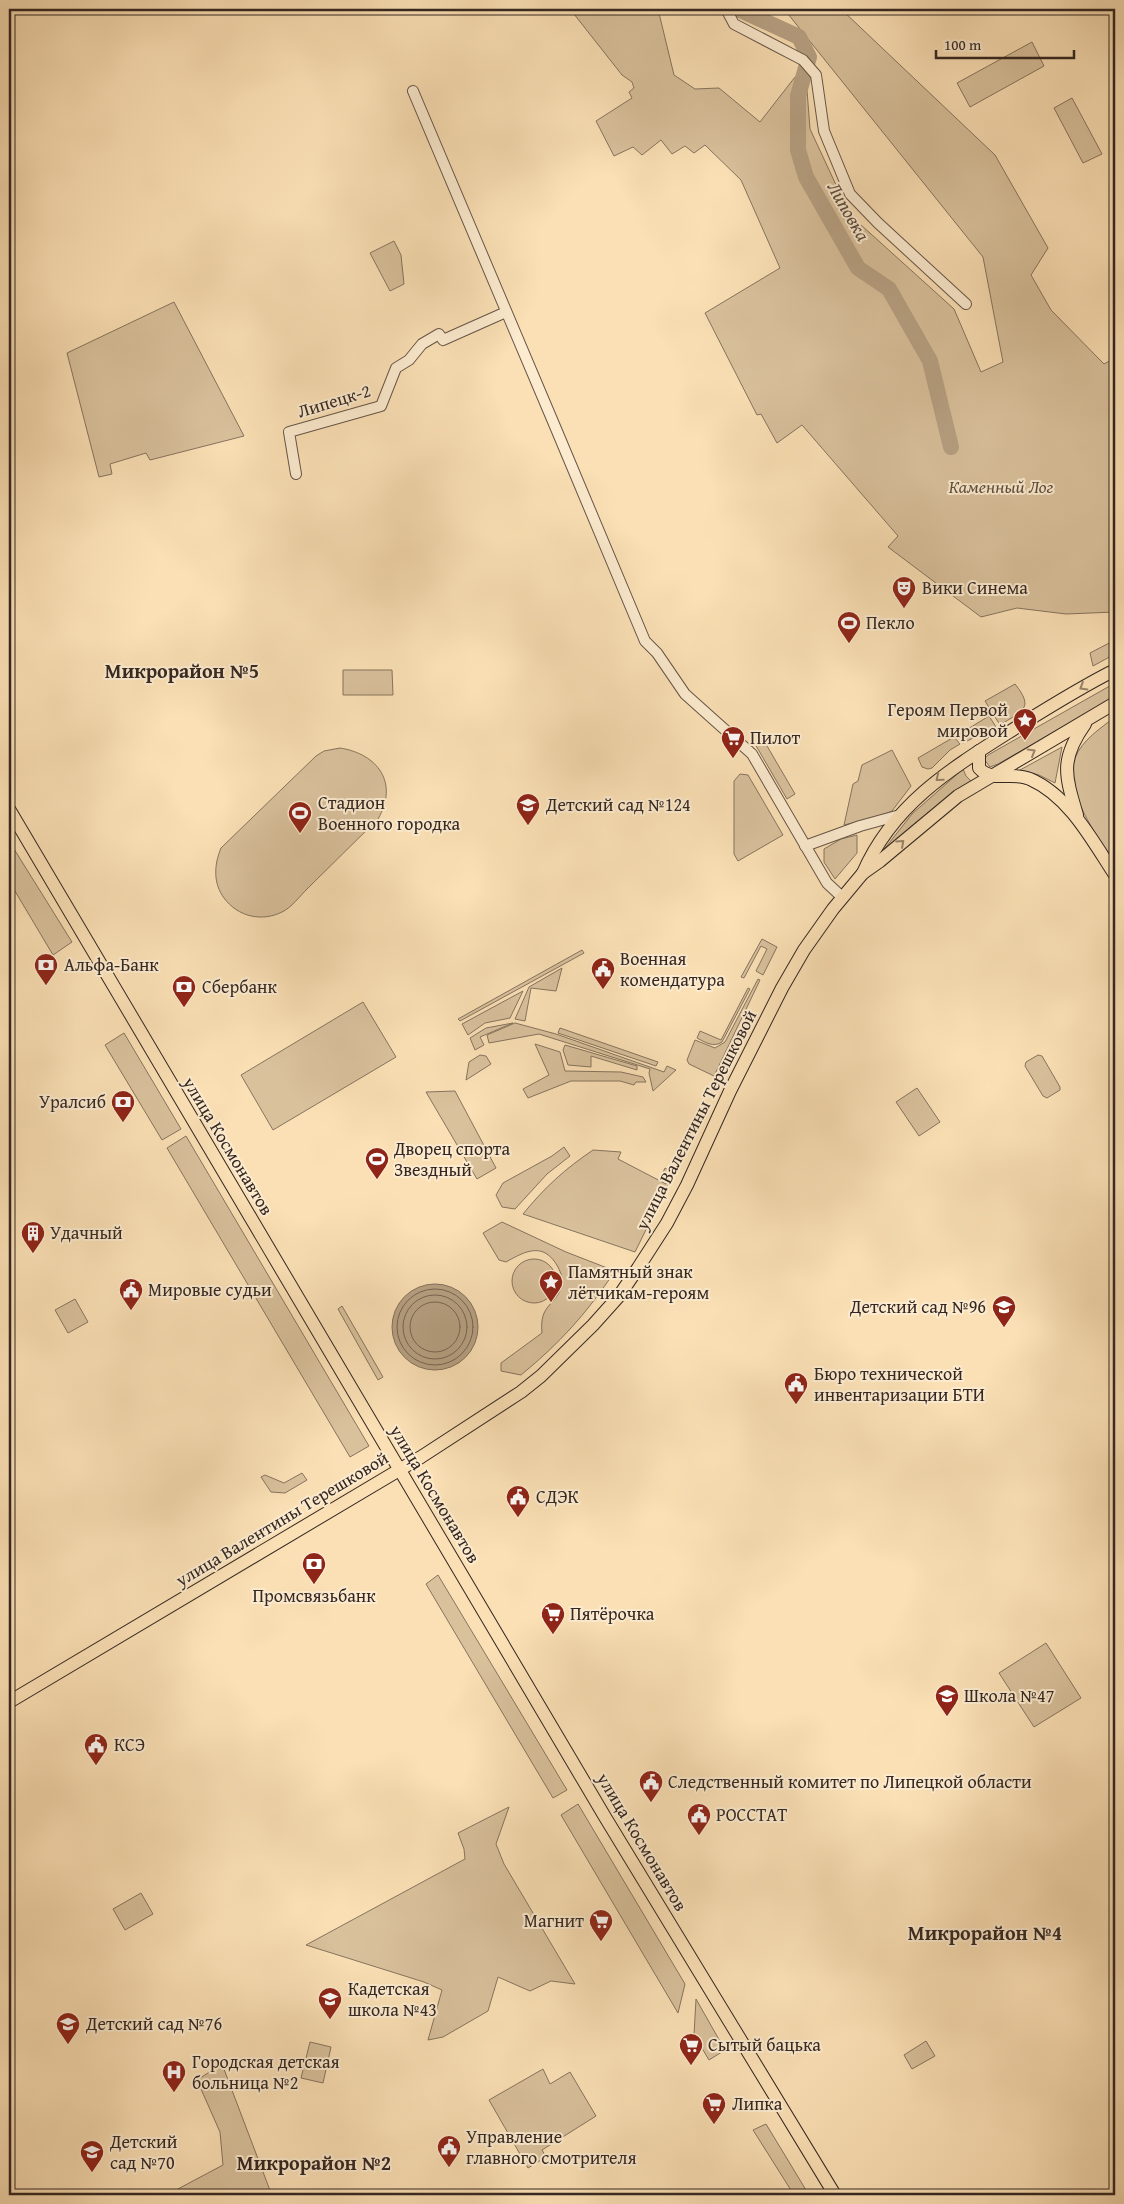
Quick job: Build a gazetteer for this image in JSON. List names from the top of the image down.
{
  "streets": {
    "main road": ["улица Валентины Терешковой", "улица Космонавтов"],
    "street": ["Липецк-2"]
  },
  "crossings": [
    ["улица Валентины Терешковой", "улица Космонавтов"]
  ],
  "districts": ["Микрорайон №5", "Микрорайон №4", "Микрорайон №2"],
  "water": ["Липовка"],
  "parks": ["Каменный Лог"],
  "places": {
    "theatre": ["Вики Синема"],
    "sports": ["Пекло", "Стадион Военного городка", "Дворец спорта Звездный"],
    "place": ["Героям Первой мировой", "Памятный знак лётчикам-героям"],
    "supermarket": [
      "Пилот",
      "Пятёрочка",
      "Магнит",
      "Сытый бацька",
      "Липка"
    ],
    "school or university": [
      "Детский сад №124",
      "Детский сад №96",
      "Школа №47",
      "Кадетская школа №43",
      "Детский сад №76",
      "Детский сад №70"
    ],
    "bank": [
      "Альфа-Банк",
      "Сбербанк",
      "Уралсиб",
      "Промсвязьбанк"
    ],
    "public building": [
      "Военная комендатура",
      "Мировые судьи",
      "Бюро технической инвентаризации БТИ",
      "СДЭК",
      "КСЭ",
      "Следственный комитет по Липецкой области",
      "РОССТАТ",
      "Управление главного смотрителя"
    ],
    "building": ["Удачный"],
    "hospital": ["Городская детская больница №2"]
  },
  "scale_bar": "100 m"
}
